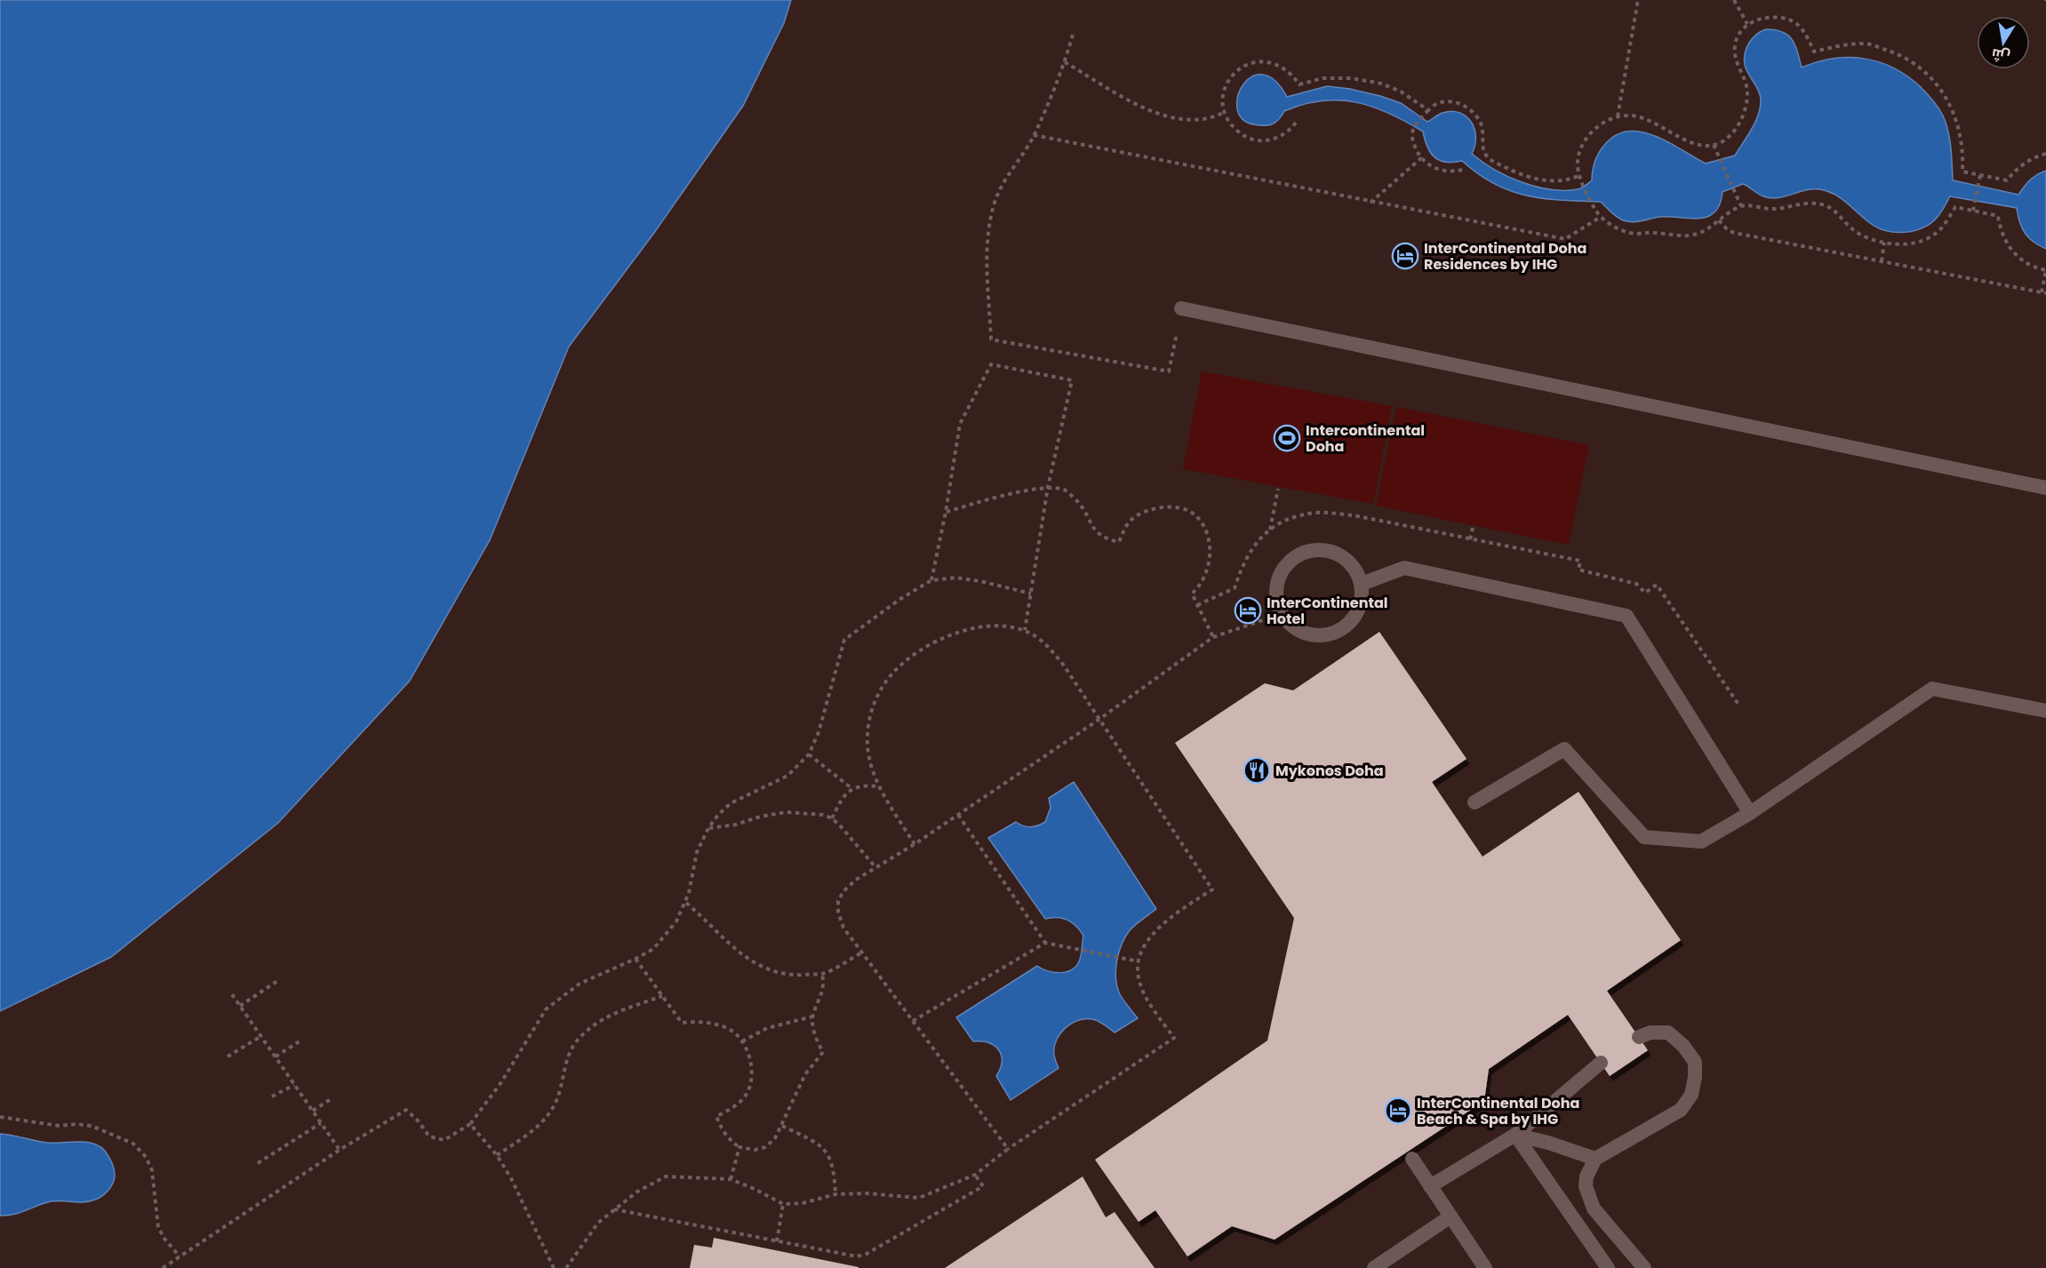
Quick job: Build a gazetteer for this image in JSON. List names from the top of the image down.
{
  "places": {
    "hotel": ["InterContinental Doha Residences by IHG", "InterContinental Hotel", "InterContinental Doha Beach & Spa by IHG"],
    "sports": ["Intercontinental Doha"],
    "restaurant": ["Mykonos Doha"]
  },
  "north": "bottom"
}
